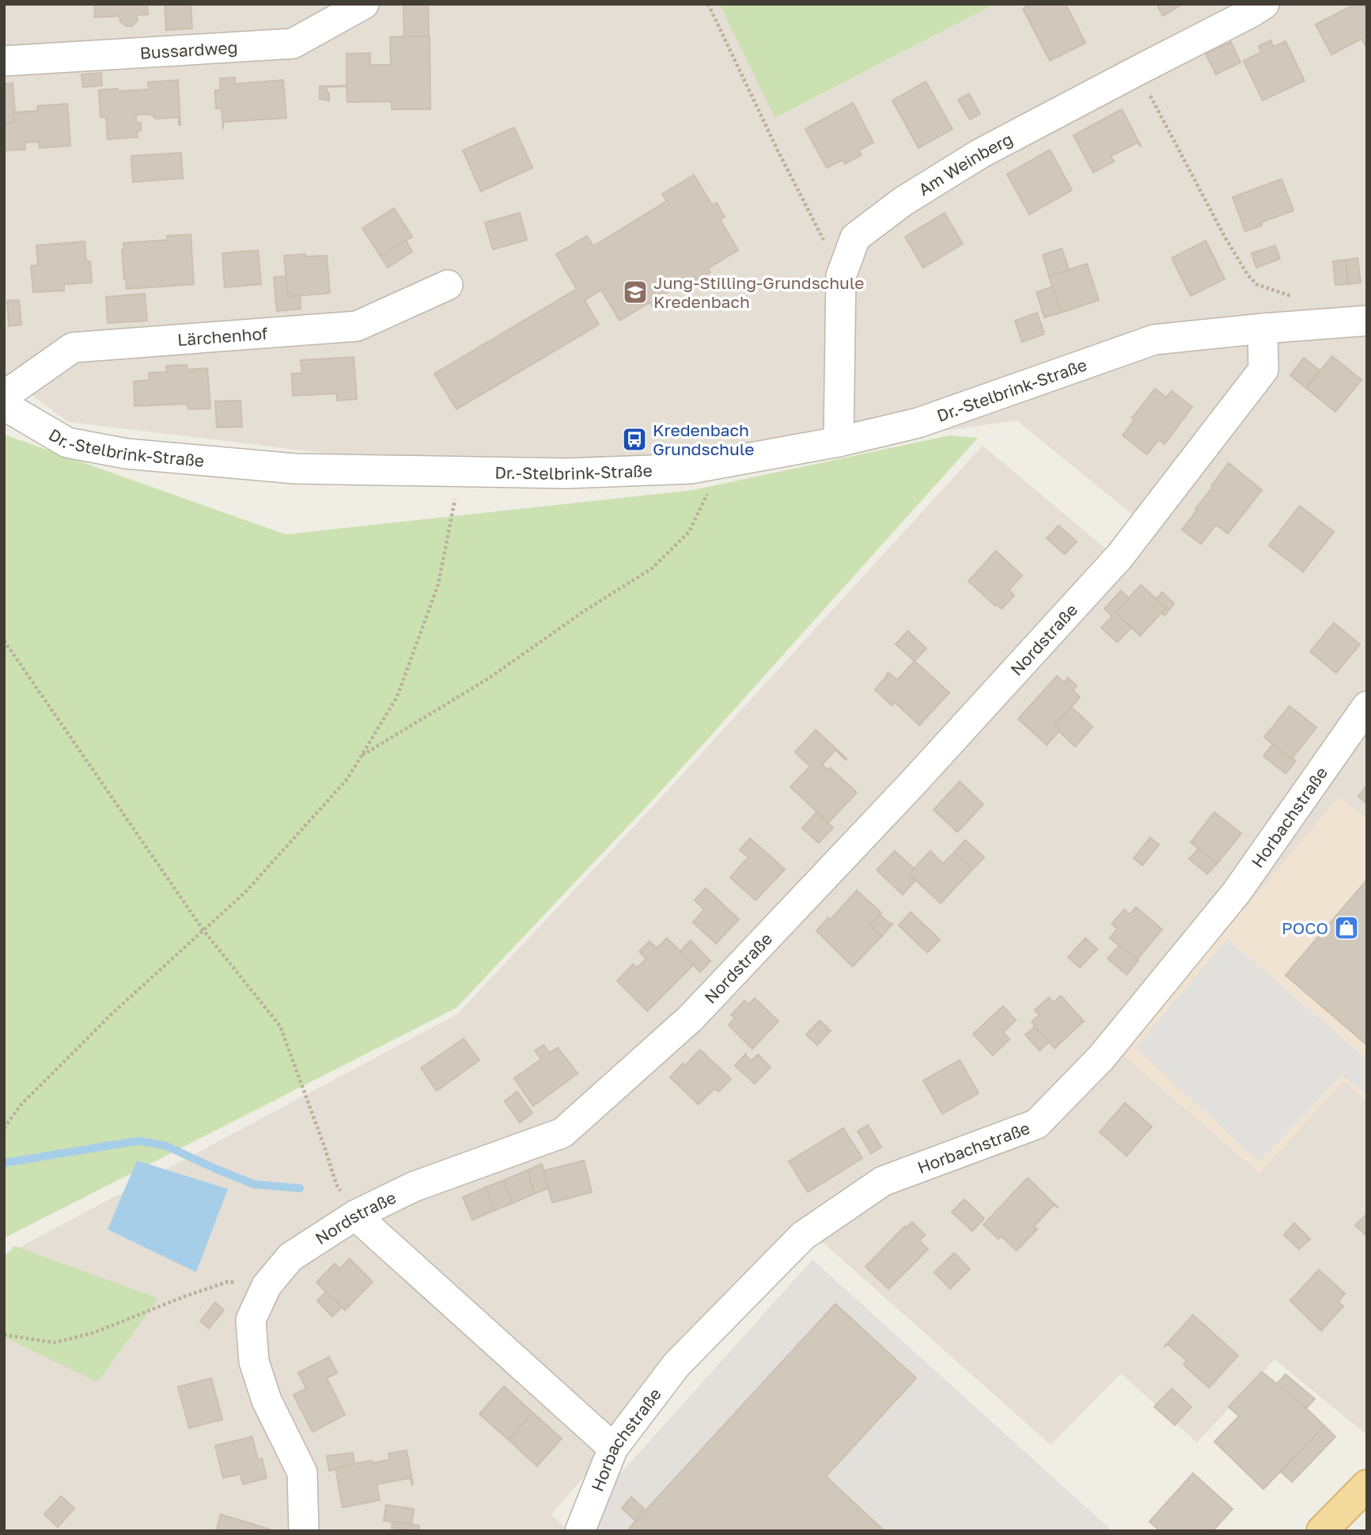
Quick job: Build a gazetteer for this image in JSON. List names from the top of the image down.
{
  "streets": {
    "street": [
      "Bussardweg",
      "Am Weinberg",
      "Lärchenhof",
      "Dr.-Stelbrink-Straße",
      "Nordstraße",
      "Horbachstraße"
    ]
  },
  "crossings": [
    ["Am Weinberg", "Dr.-Stelbrink-Straße"],
    ["Dr.-Stelbrink-Straße", "Nordstraße"]
  ],
  "places": {
    "school or university": ["Jung-Stilling-Grundschule Kredenbach"],
    "bus stop": ["Kredenbach Grundschule"],
    "shop": ["POCO"]
  }
}
